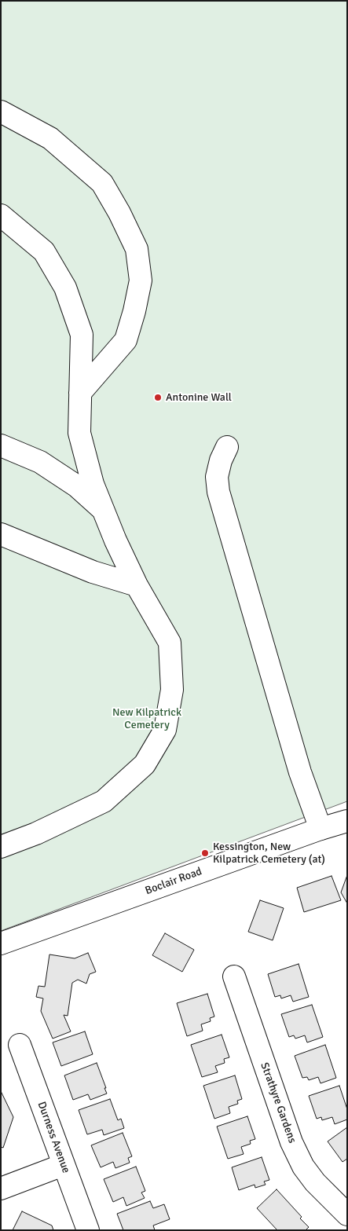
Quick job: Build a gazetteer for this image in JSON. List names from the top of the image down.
{
  "streets": {
    "street": ["Boclair Road", "Strathyre Gardens", "Durness Avenue"]
  },
  "parks": ["New Kilpatrick Cemetery"],
  "places": ["Antonine Wall", "Kessington, New Kilpatrick Cemetery (at)"]
}
